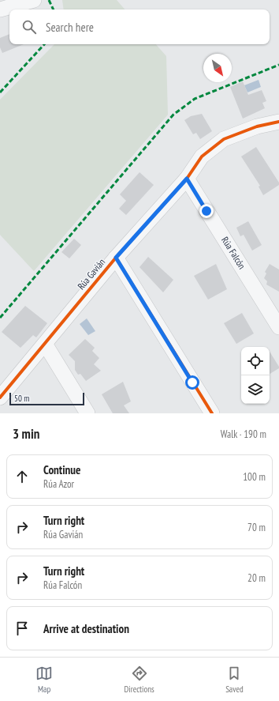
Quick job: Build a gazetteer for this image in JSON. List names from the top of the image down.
{
  "streets": {
    "street": ["Rúa Falcón", "Rúa Gavián"]
  },
  "crossings": [
    ["Rúa Falcón", "Rúa Gavián"]
  ],
  "scale_bar": "50 m",
  "north": "bottom right",
  "page": {
    "search": "Search here",
    "scale": "50 m",
    "heading": ["3 min", "Walk · 190 m"],
    "list": [
      ["Continue", "Rúa Azor", "100 m"],
      ["Turn right", "Rúa Gavián", "70 m"],
      ["Turn right", "Rúa Falcón", "20 m"],
      "Arrive at destination"
    ],
    "nav": ["Map", "Directions", "Saved"]
  }
}
